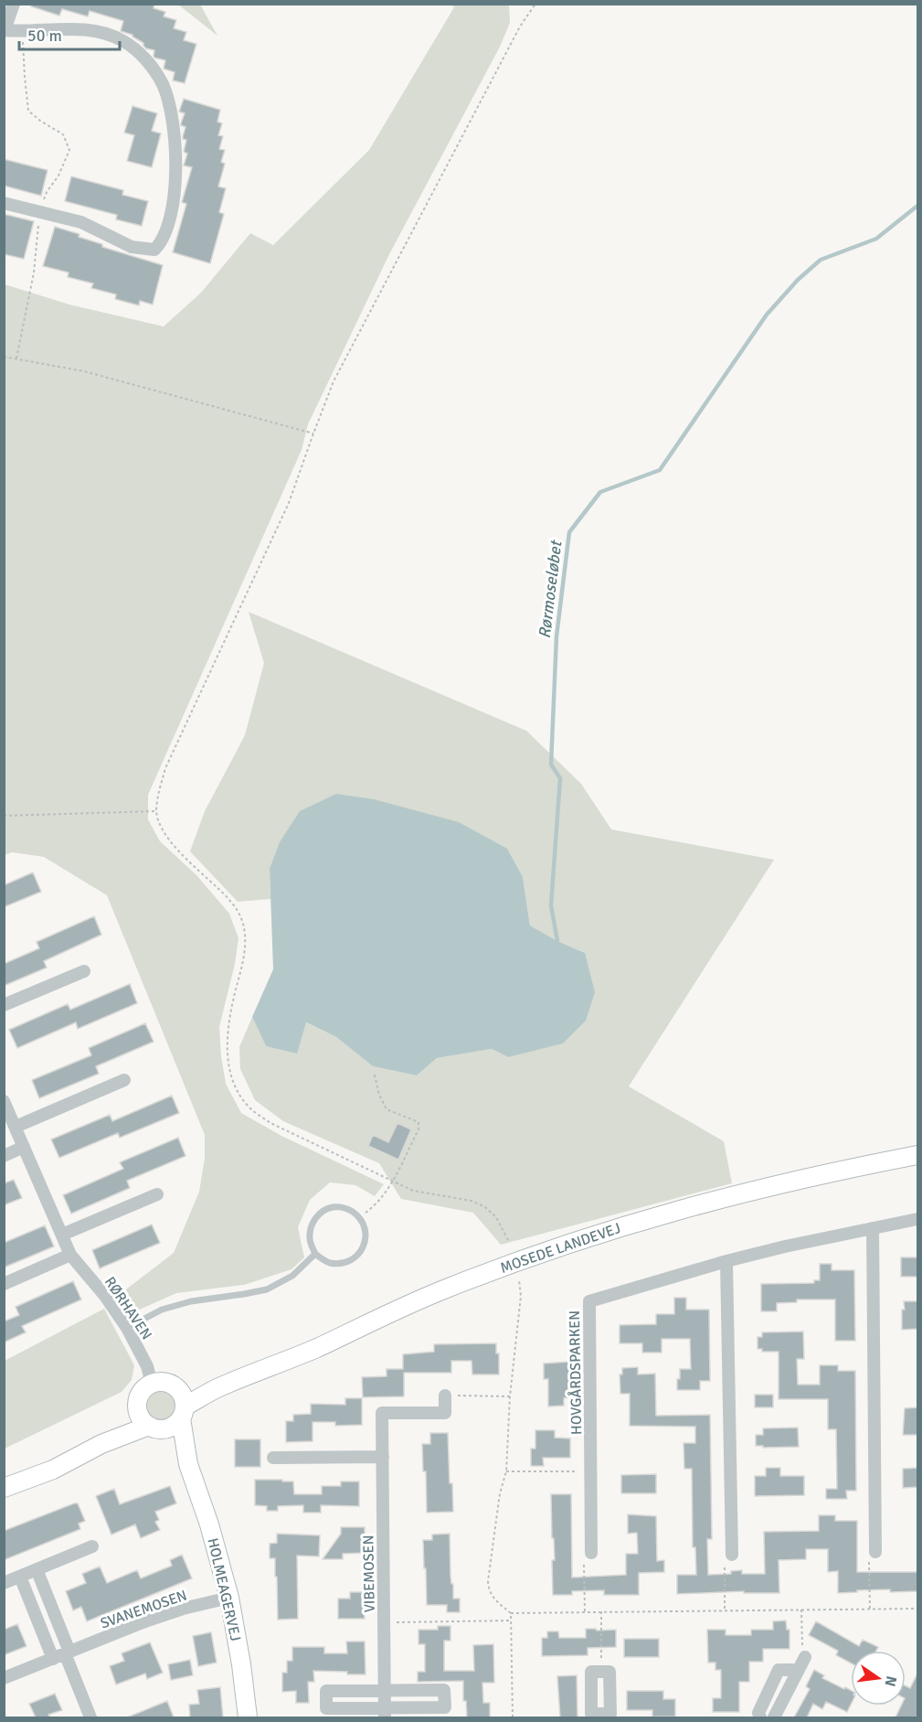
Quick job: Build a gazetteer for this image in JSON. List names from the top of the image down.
{
  "streets": {
    "main road": ["MOSEDE LANDEVEJ", "HOLMEAGERVEJ"],
    "street": [
      "RØRHAVEN",
      "HOVGÅRDSPARKEN",
      "VIBEMOSEN",
      "SVANEMOSEN"
    ]
  },
  "crossings": [
    ["MOSEDE LANDEVEJ", "RØRHAVEN"],
    ["MOSEDE LANDEVEJ", "HOLMEAGERVEJ"],
    ["RØRHAVEN", "HOLMEAGERVEJ"],
    ["HOLMEAGERVEJ", "SVANEMOSEN"]
  ],
  "water": ["Rørmoseløbet"],
  "scale_bar": "50 m",
  "north": "right"
}
